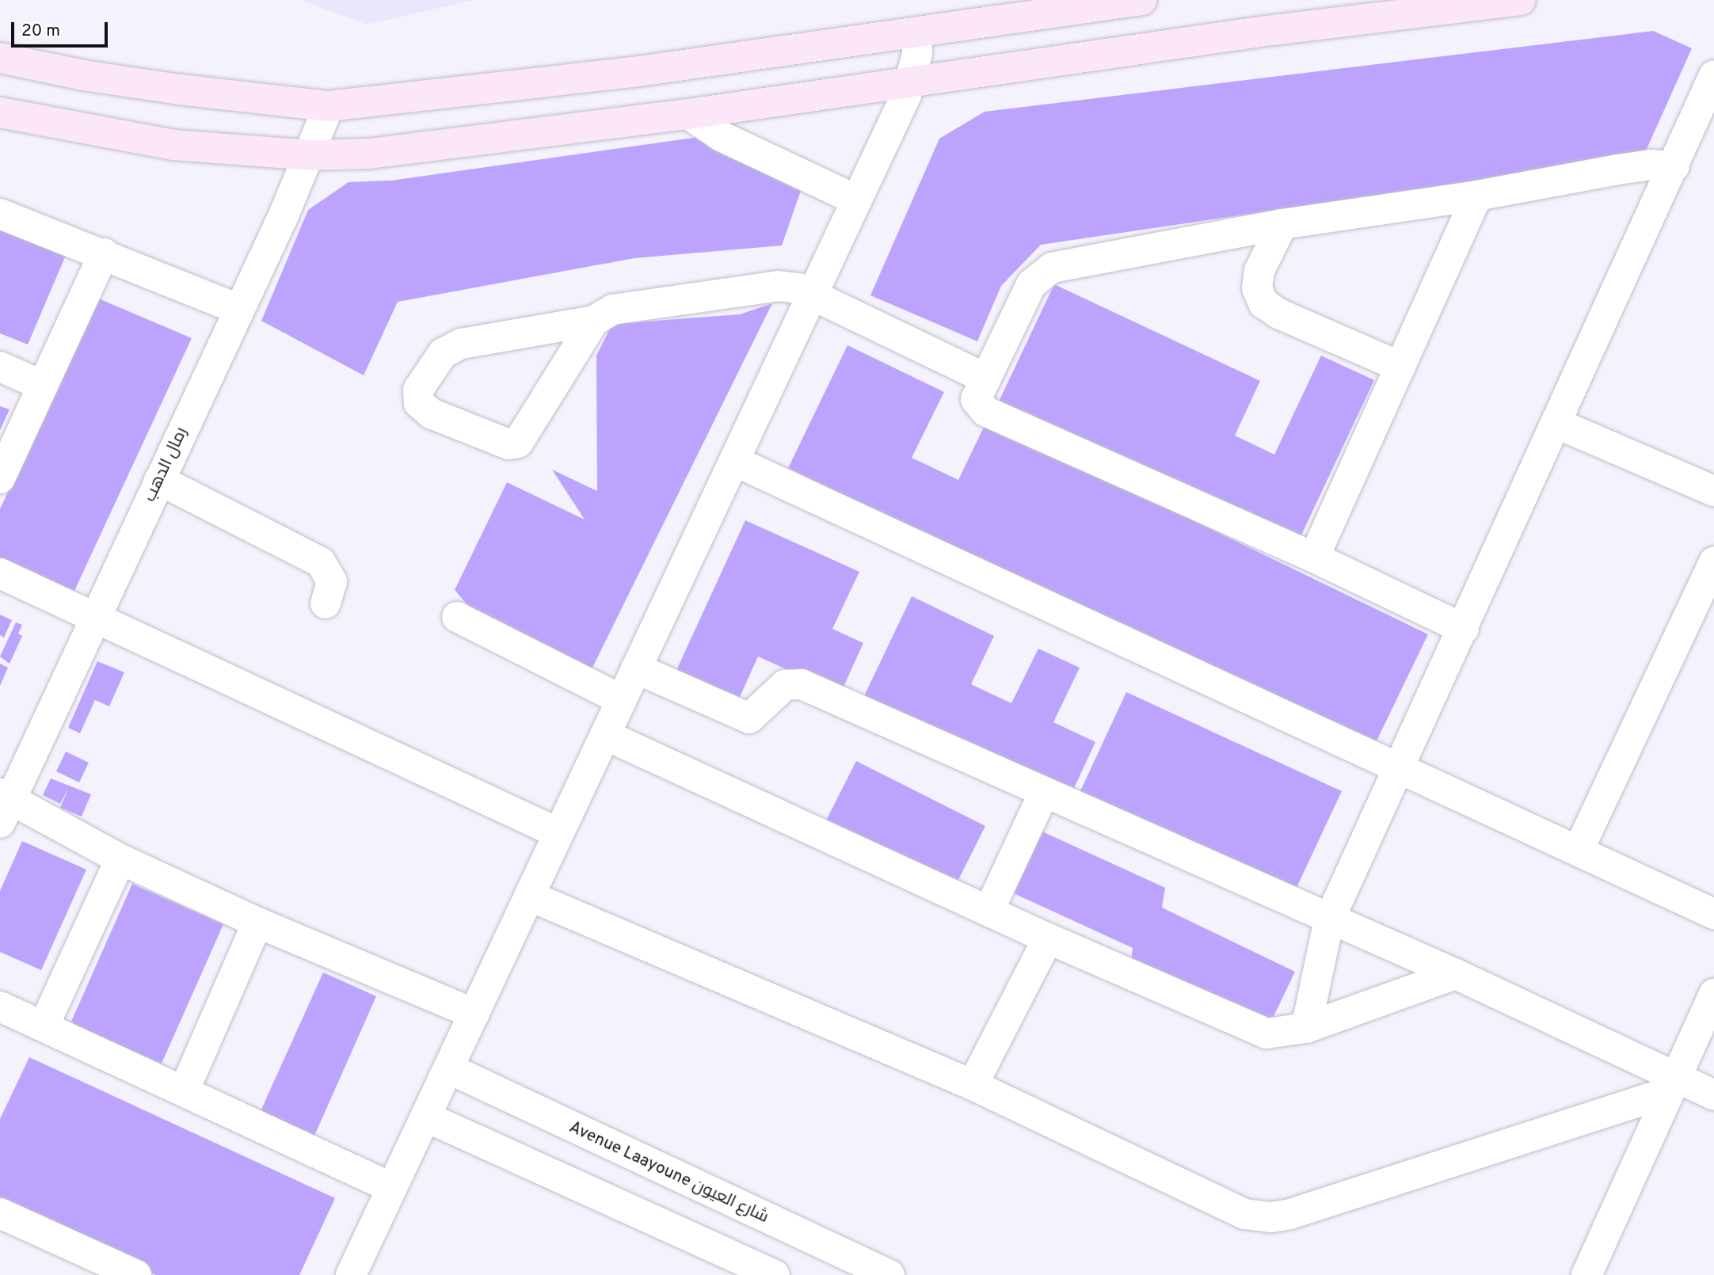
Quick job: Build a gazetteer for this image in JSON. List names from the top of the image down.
{
  "streets": {
    "street": ["رمال الدهب", "Avenue Laayoune شارع العيون"]
  },
  "scale_bar": "20 m"
}
